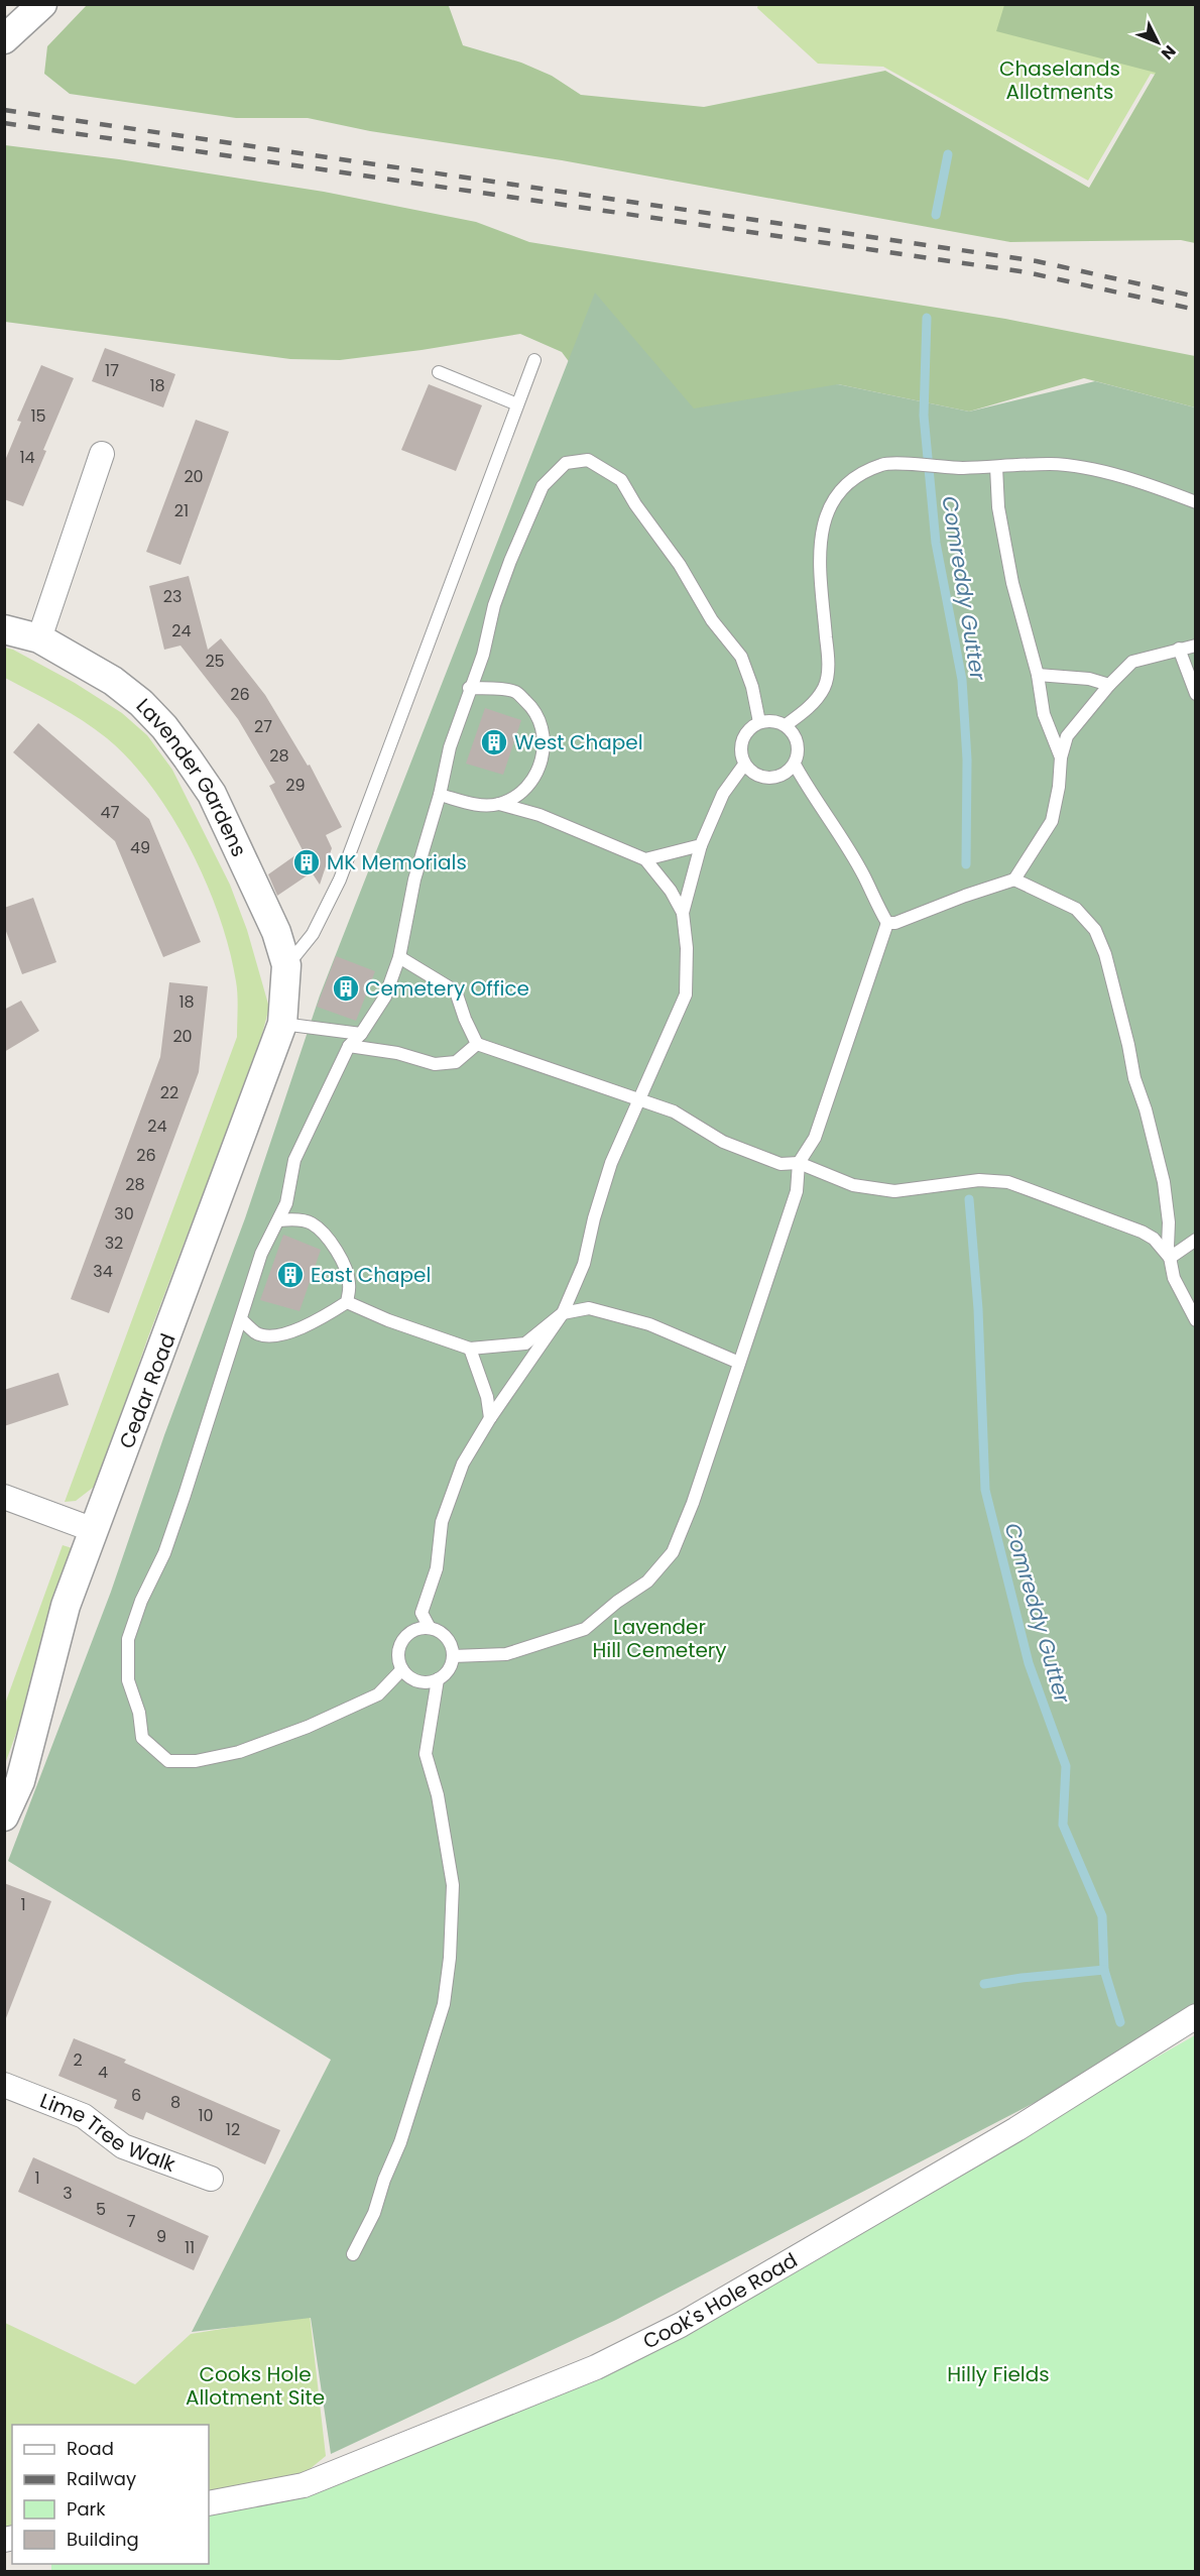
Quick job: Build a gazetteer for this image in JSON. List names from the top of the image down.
{
  "streets": {
    "street": [
      "Lavender Gardens",
      "Cedar Road",
      "Lime Tree Walk",
      "Cook's Hole Road"
    ]
  },
  "crossings": [
    ["Lavender Gardens", "Cedar Road"]
  ],
  "water": ["Comreddy Gutter"],
  "parks": [
    "Chaselands Allotments",
    "Lavender Hill Cemetery",
    "Cooks Hole Allotment Site",
    "Hilly Fields"
  ],
  "places": {
    "building": [
      "West Chapel",
      "MK Memorials",
      "Cemetery Office",
      "East Chapel"
    ]
  },
  "house_numbers": [
    "17",
    "18",
    "15",
    "14",
    "20",
    "21",
    "23",
    "24",
    "25",
    "26",
    "27",
    "28",
    "29",
    "47",
    "49",
    "18",
    "20",
    "22",
    "24",
    "26",
    "28",
    "30",
    "32",
    "34",
    "1",
    "2",
    "4",
    "6",
    "8",
    "10",
    "12",
    "1",
    "3",
    "5",
    "7",
    "9",
    "11"
  ],
  "legend": [
    "Road",
    "Railway",
    "Park",
    "Building"
  ],
  "north": "bottom right"
}
